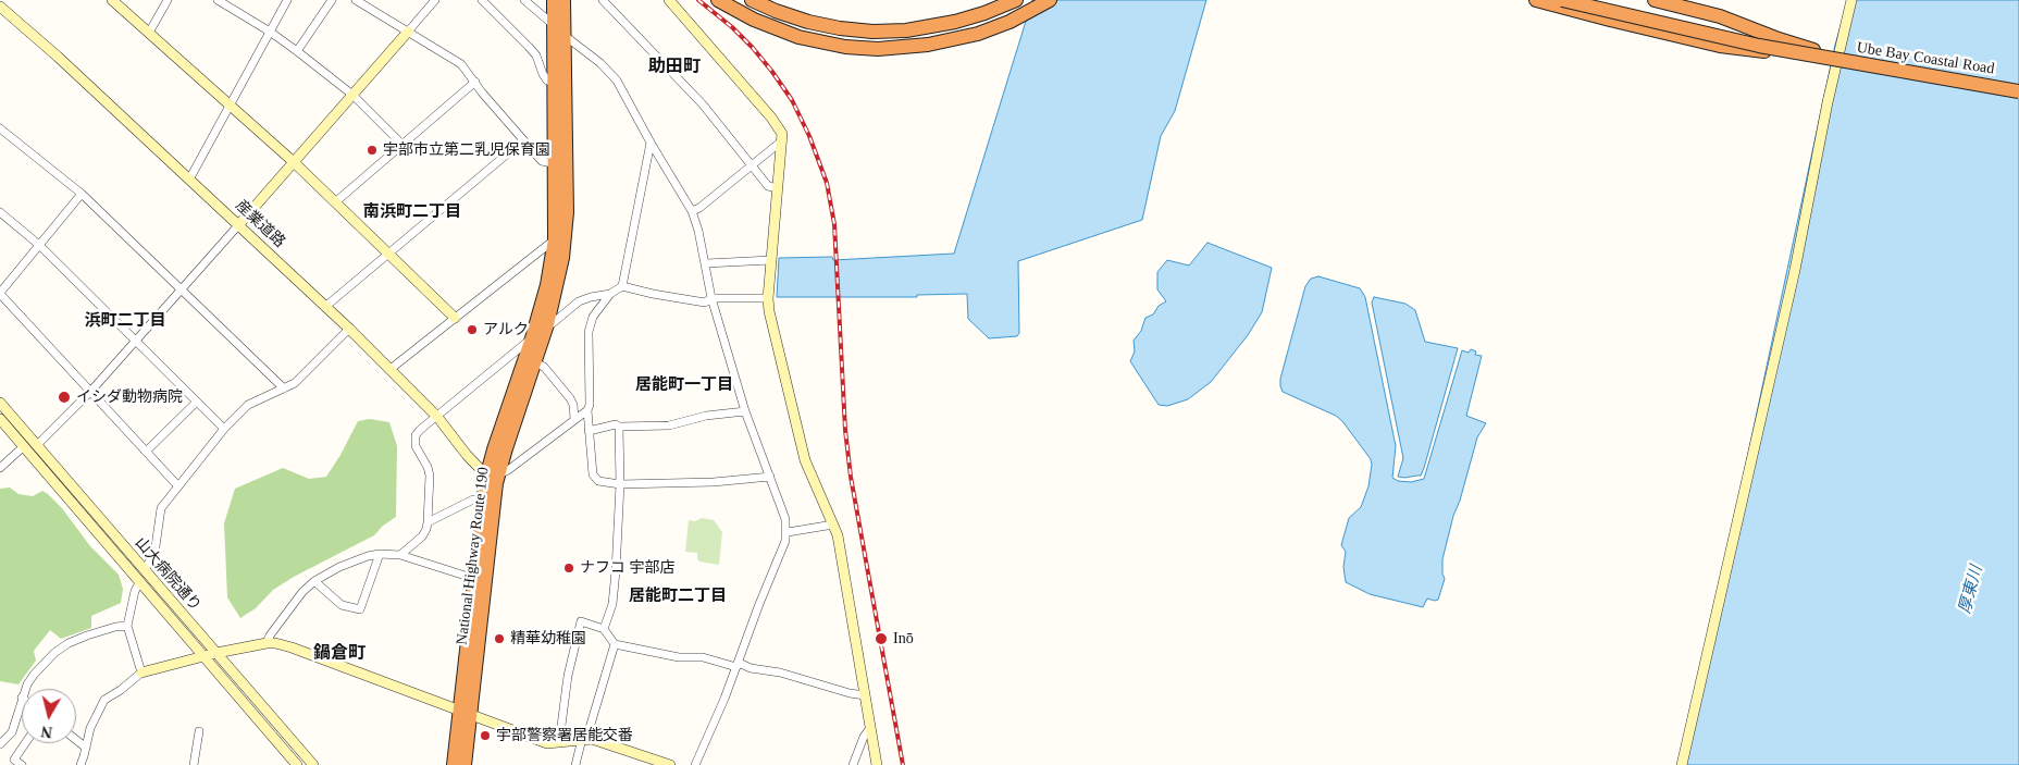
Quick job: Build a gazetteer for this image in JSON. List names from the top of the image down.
{
  "streets": {
    "highway": ["Ube Bay Coastal Road", "National Highway Route 190"],
    "street": ["産業道路", "山大病院通り"]
  },
  "crossings": [
    ["産業道路", "National Highway Route 190"]
  ],
  "districts": [
    "助田町",
    "南浜町二丁目",
    "浜町二丁目",
    "居能町一丁目",
    "居能町二丁目",
    "鍋倉町"
  ],
  "water": ["厚東川"],
  "places": [
    "宇部市立第二乳児保育園",
    "アルク",
    "イシダ動物病院",
    "ナフコ 宇部店",
    "精華幼稚園",
    "Inō",
    "宇部警察署居能交番"
  ],
  "north": "bottom"
}
